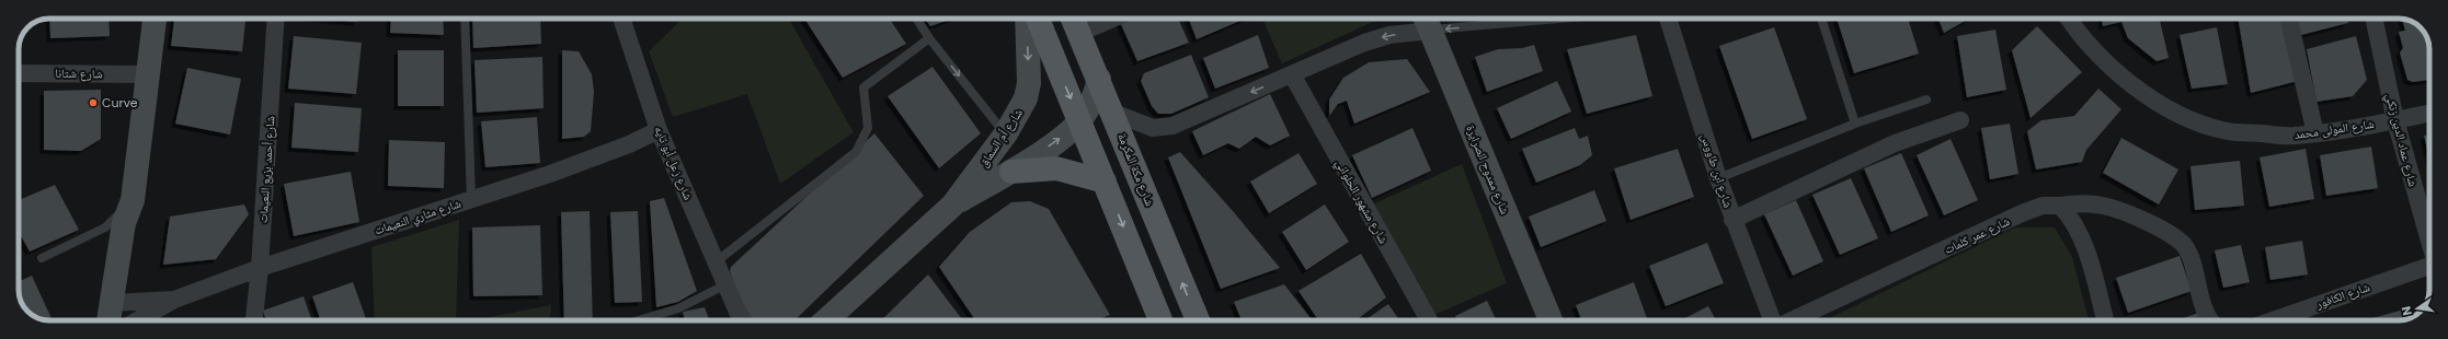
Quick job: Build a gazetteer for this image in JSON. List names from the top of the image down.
{
  "streets": {
    "main road": ["شارع مكة المكرمة"],
    "street": [
      "شارع شتانا",
      "شارع المولى محمد",
      "شارع أم السماق",
      "شارع عماد الدين زنكي",
      "شارع زعل أبو تايه",
      "شارع أحمد بزيع النعيمات",
      "شارع ممدوح الصرايرة",
      "شارع ابن طاووس",
      "شارع مشهور الحلواني",
      "شارع مثاري النعيمات",
      "شارع عمر كلمات",
      "شارع الكافور"
    ]
  },
  "crossings": [
    ["شارع المولى محمد", "شارع عماد الدين زنكي"],
    ["شارع أم السماق", "شارع مكة المكرمة"],
    ["شارع زعل أبو تايه", "شارع مثاري النعيمات"],
    ["شارع أحمد بزيع النعيمات", "شارع مثاري النعيمات"]
  ],
  "places": ["Curve"],
  "north": "left"
}
